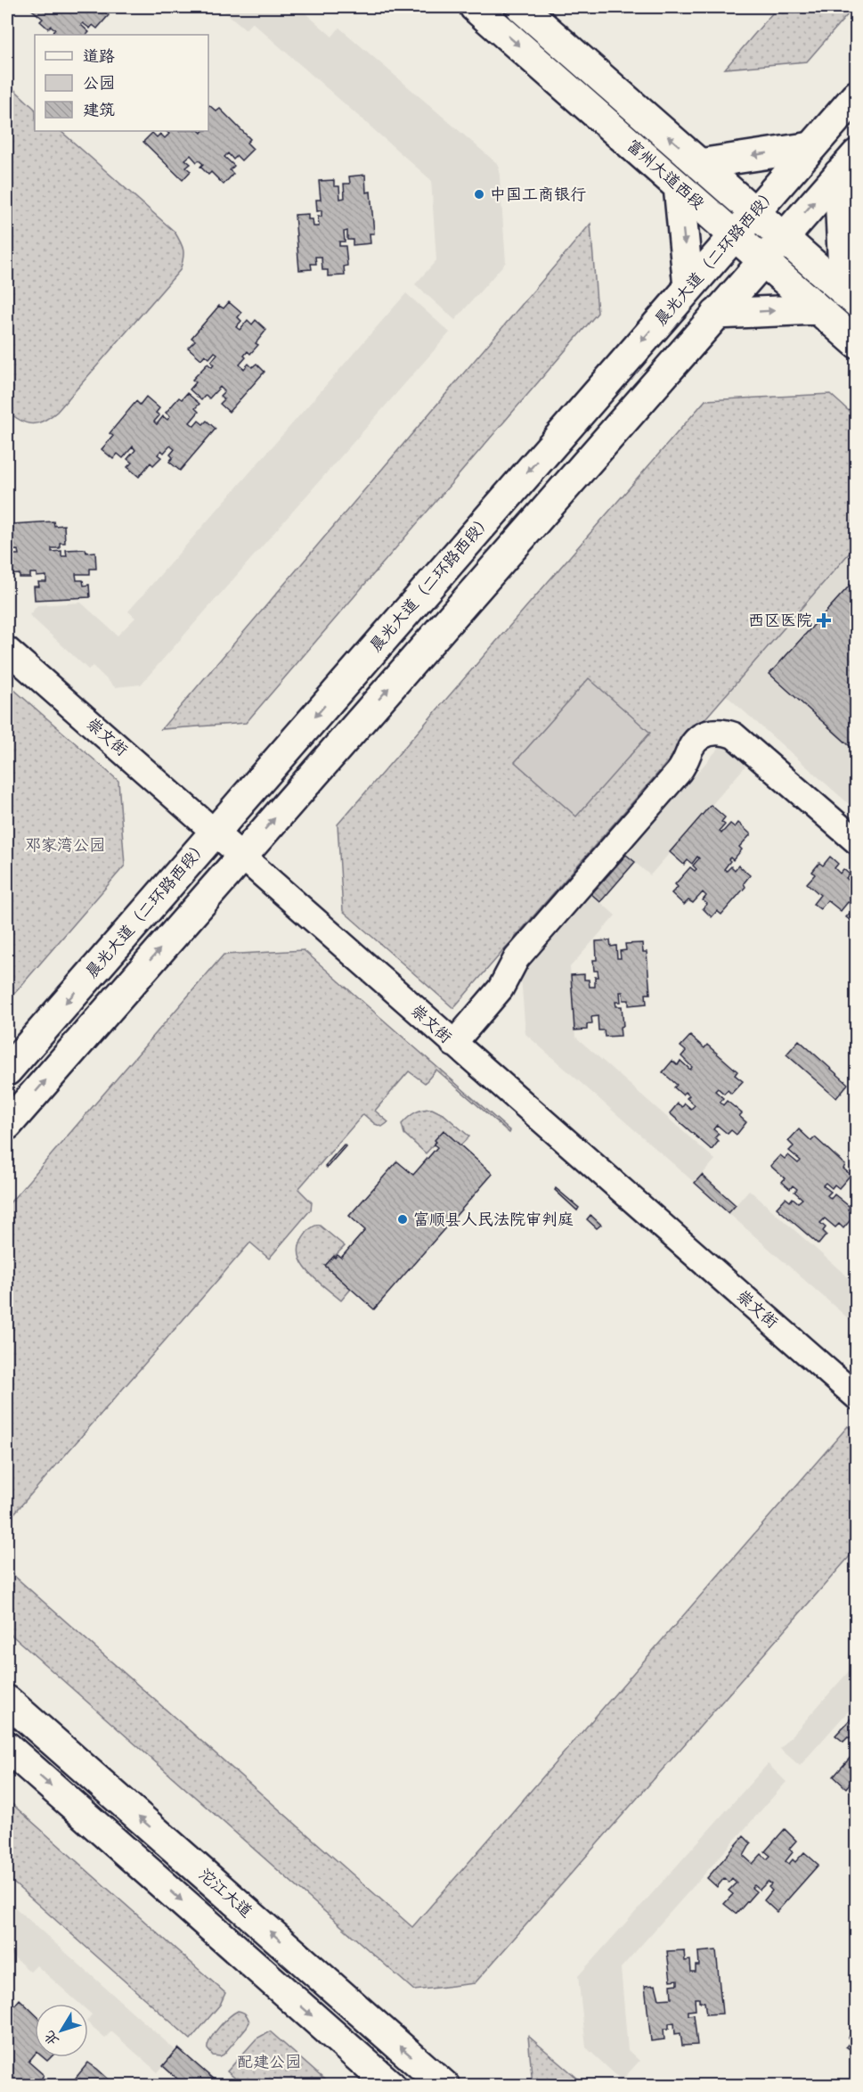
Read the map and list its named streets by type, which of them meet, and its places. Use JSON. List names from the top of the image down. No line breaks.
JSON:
{"streets":{"main road":["富州大道西段","晨光大道（二环路西段）","沱江大道"],"street":["崇文街"]},"crossings":[["富州大道西段","晨光大道（二环路西段）"],["晨光大道（二环路西段）","崇文街"]],"parks":["邓家湾公园","配建公园"],"places":{"other":["中国工商银行","富顺县人民法院审判庭"],"health":["西区医院"]},"legend":["道路","公园","建筑"],"north":"bottom left"}
